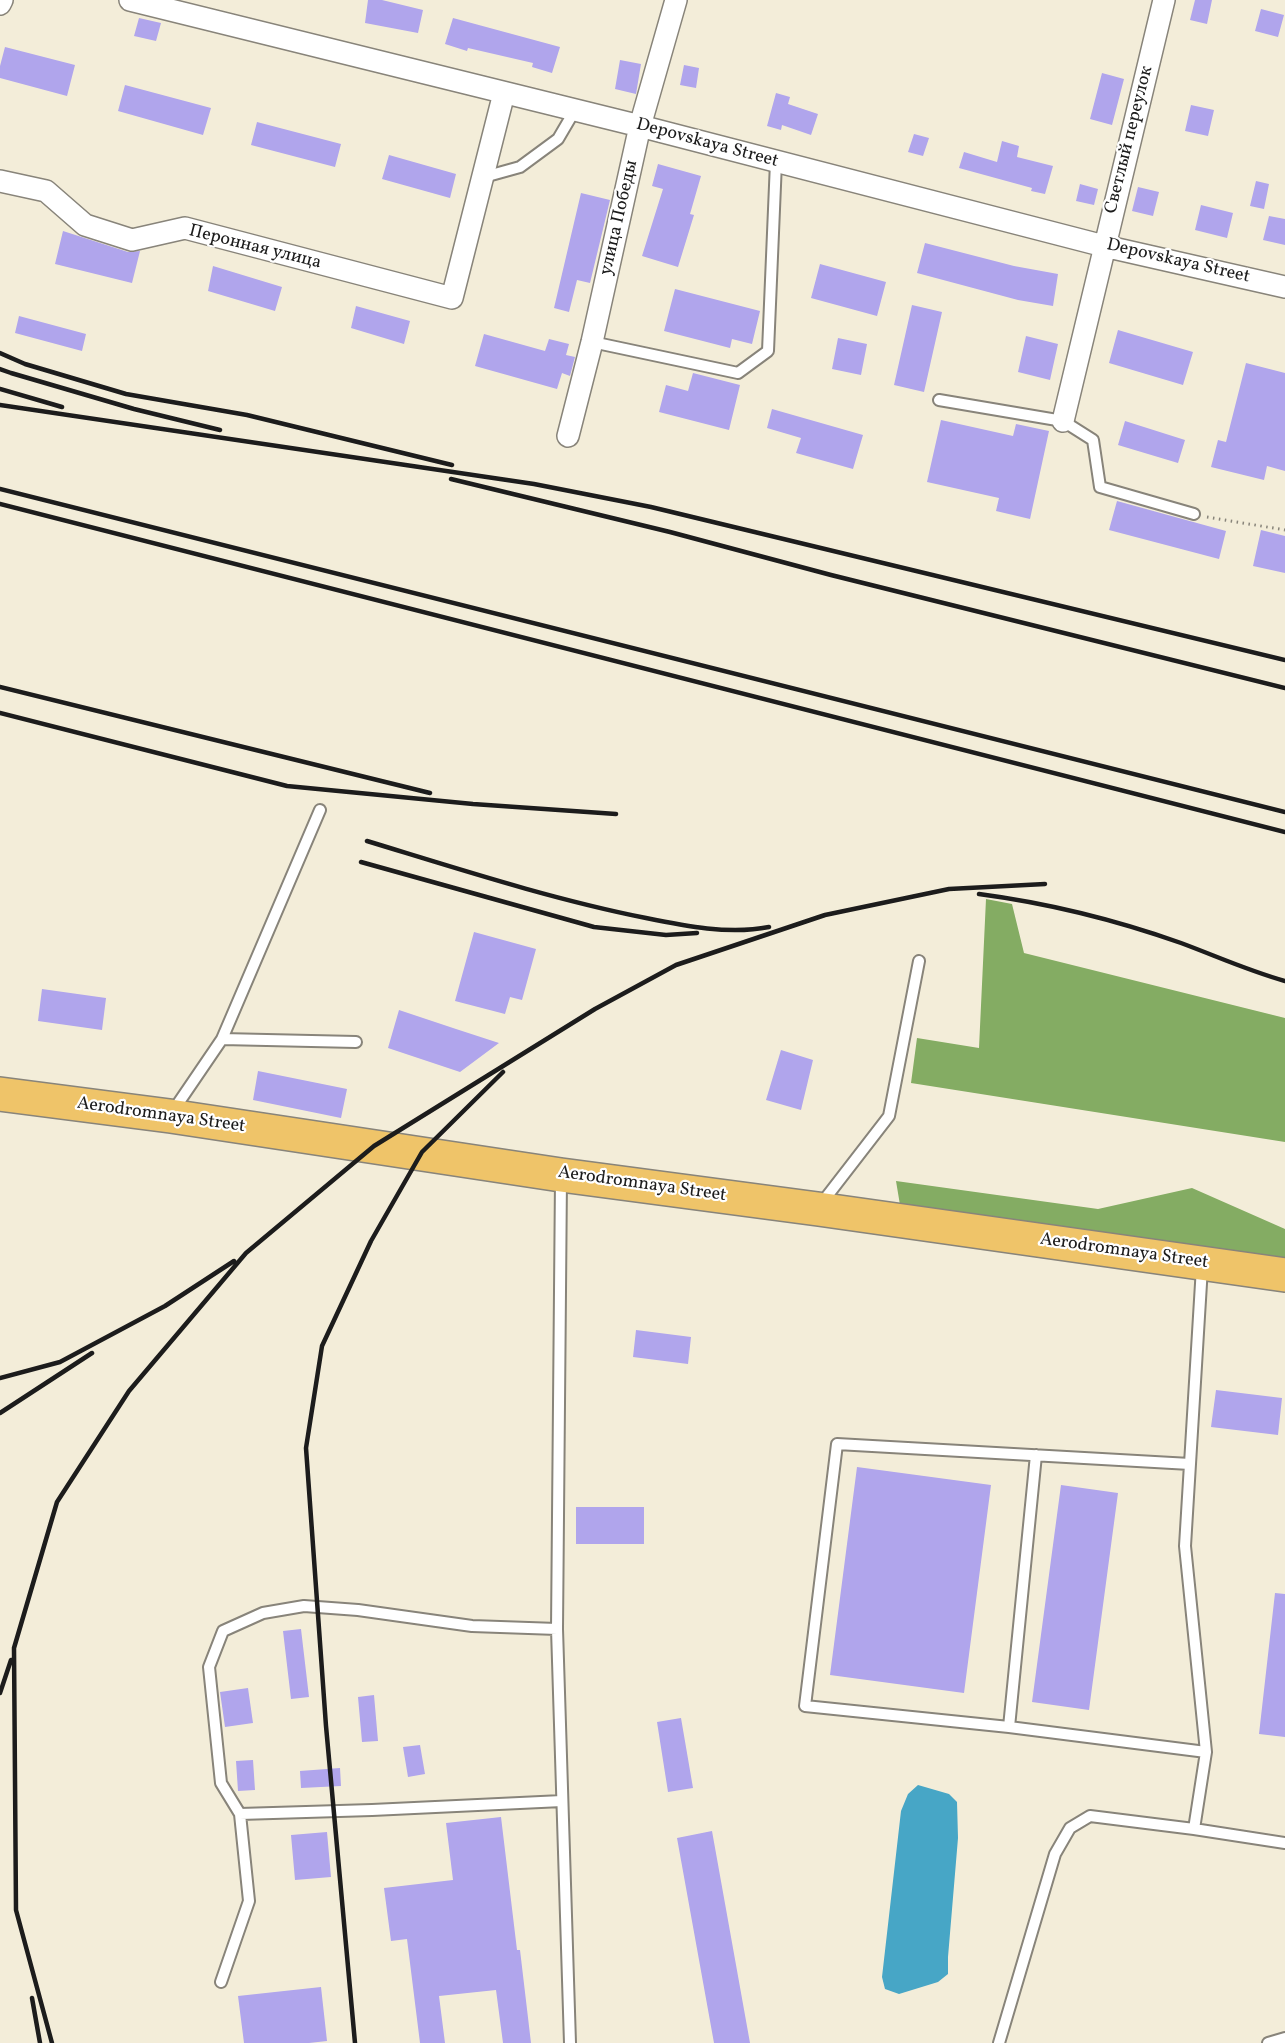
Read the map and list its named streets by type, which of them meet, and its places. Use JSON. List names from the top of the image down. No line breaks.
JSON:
{"streets":{"main road":["Aerodromnaya Street"],"street":["Светлый переулок","Depovskaya Street","улица Победы","Перонная улица"]},"crossings":[["Светлый переулок","Depovskaya Street"],["Depovskaya Street","улица Победы"]]}
